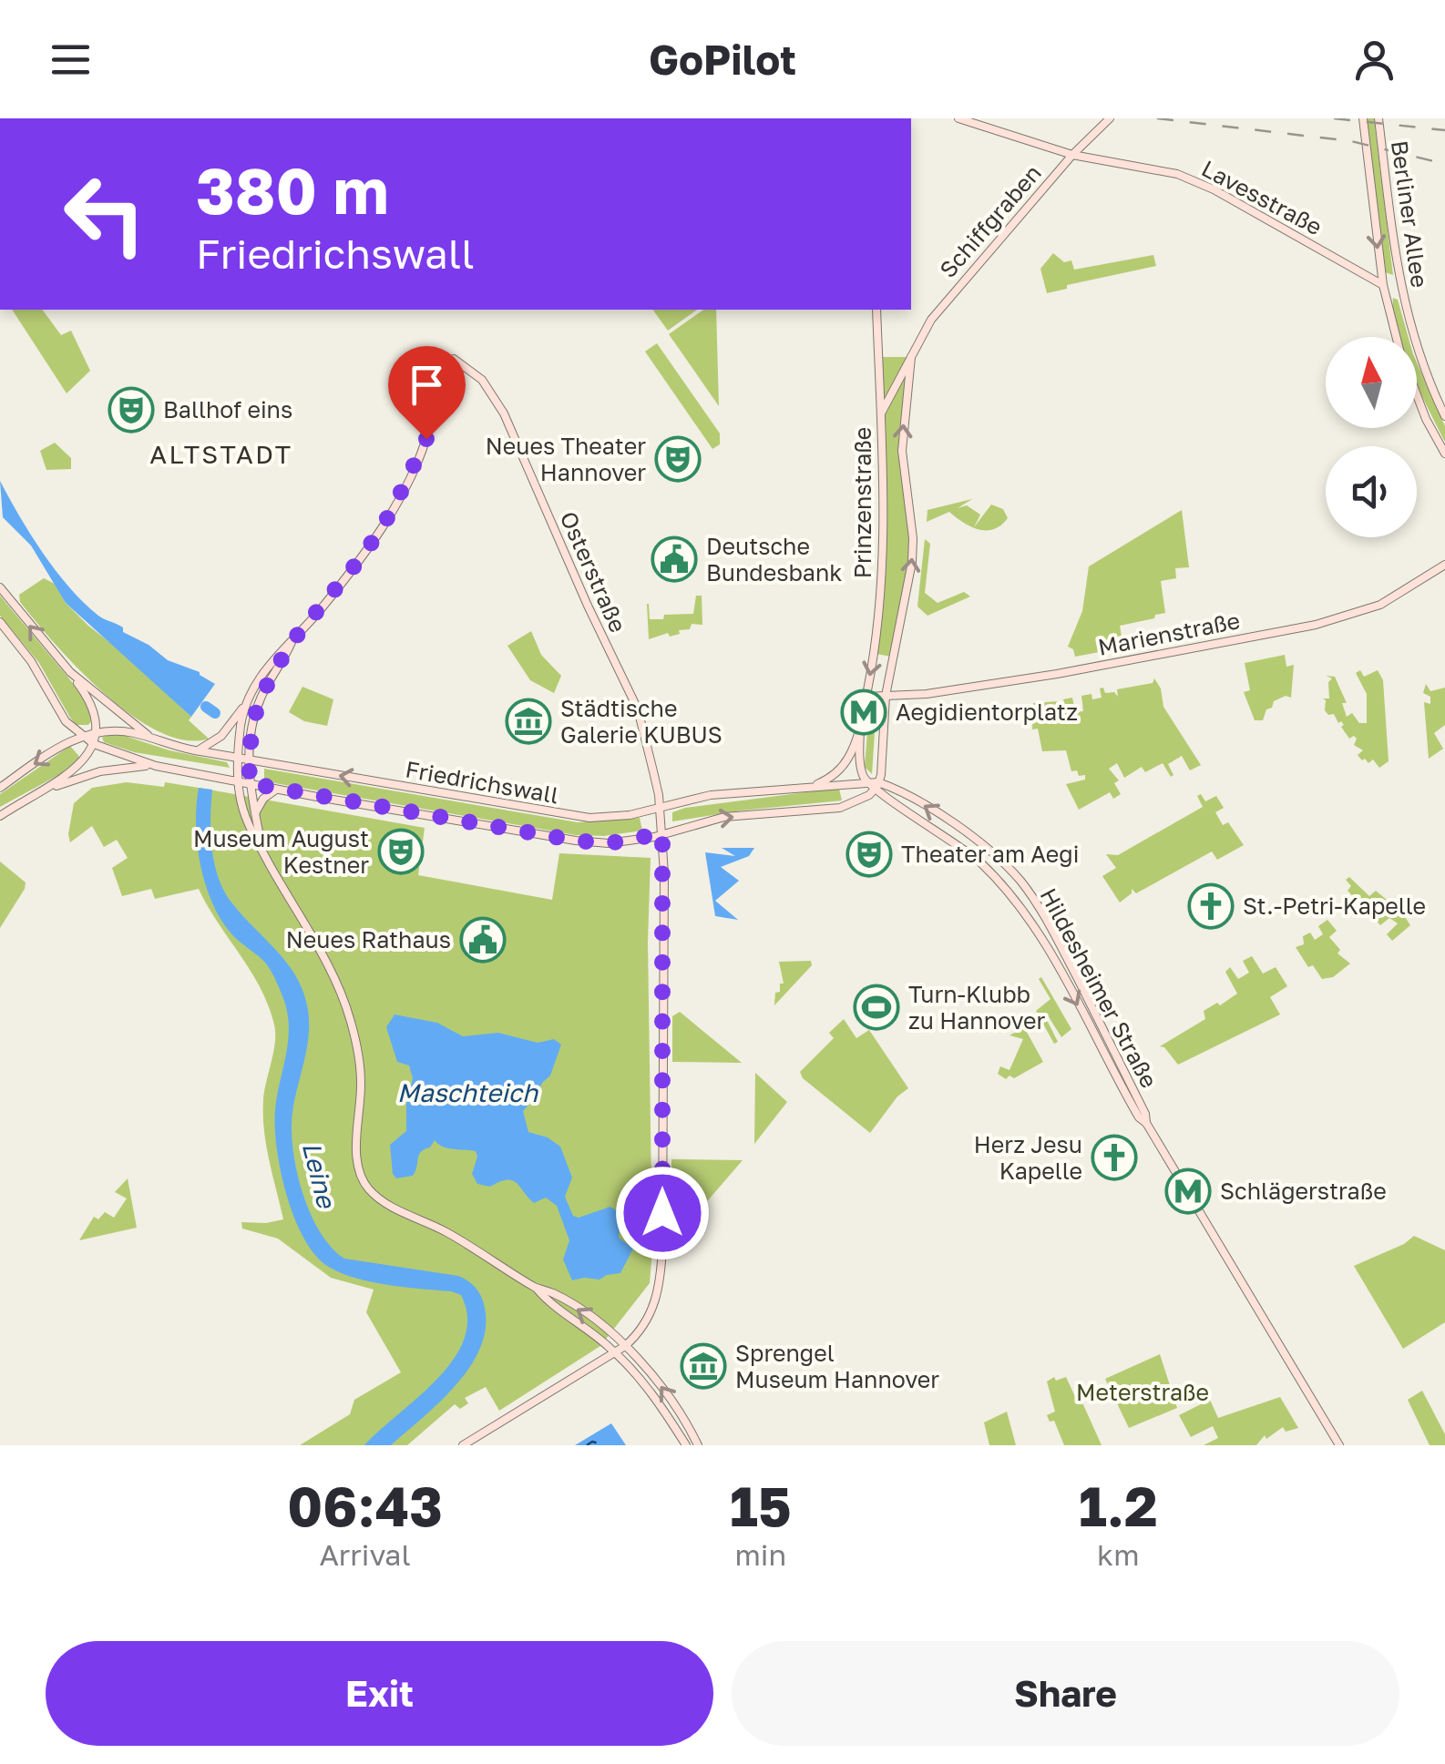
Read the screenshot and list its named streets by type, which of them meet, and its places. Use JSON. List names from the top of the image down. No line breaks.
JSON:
{"streets":{"main road":["Lavesstraße","Berliner Allee","Schiffgraben","Prinzenstraße","Osterstraße","Marienstraße","Friedrichswall","Hildesheimer Straße"]},"crossings":[["Lavesstraße","Berliner Allee"],["Lavesstraße","Schiffgraben"],["Schiffgraben","Prinzenstraße"],["Schiffgraben","Marienstraße"],["Osterstraße","Friedrichswall"],["Friedrichswall","Hildesheimer Straße"]],"one_way":["Schiffgraben","Prinzenstraße"],"districts":["ALTSTADT"],"water":["Maschteich","Leine"],"parks":["Meterstraße"],"places":{"theatre":["Ballhof eins","Neues Theater Hannover","Museum August Kestner","Theater am Aegi"],"public building":["Deutsche Bundesbank","Neues Rathaus"],"metro station":["Aegidientorplatz","Schlägerstraße"],"museum":["Städtische Galerie KUBUS","Sprengel Museum Hannover"],"church":["St.-Petri-Kapelle","Herz Jesu Kapelle"],"sports":["Turn-Klubb zu Hannover"]},"north":"top","page":{"header":"GoPilot","turn":["380 m","Friedrichswall"],"eta":["06:43","Arrival","15","min","1.2","km"],"buttons":["Exit","Share"]}}
